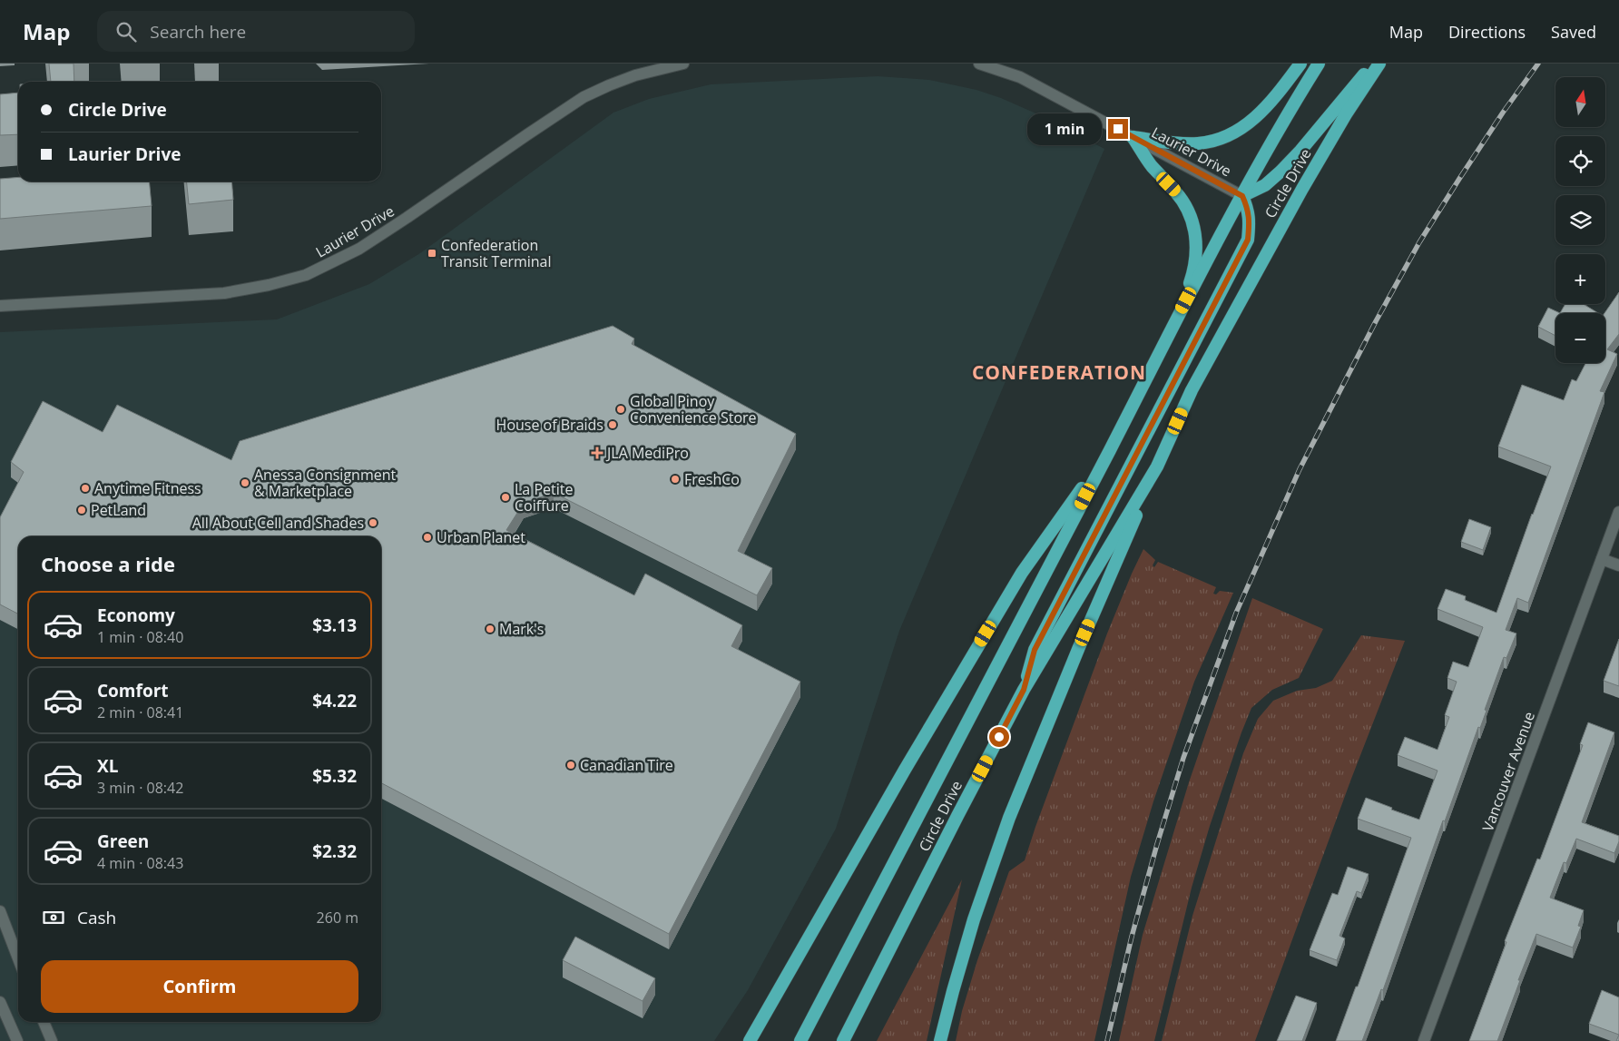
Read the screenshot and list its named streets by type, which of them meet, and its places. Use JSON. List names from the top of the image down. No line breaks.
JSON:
{"streets":{"highway":["Circle Drive"],"main road":["Laurier Drive","Vancouver Avenue"]},"crossings":[["Laurier Drive","Circle Drive"]],"districts":["CONFEDERATION"],"places":{"transit":["Confederation Transit Terminal"],"other":["Global Pinoy Convenience Store","House of Braids","FreshCo","Anessa Consignment & Marketplace","Anytime Fitness","La Petite Coiffure","PetLand","All About Cell and Shades","Urban Planet","Mark's","Canadian Tire"],"health":["JLA MediPro"]},"north":"top","page":{"header":"Map","search":"Search here","nav":["Map","Directions","Saved"],"map_buttons":["+","−"],"banner":["Circle Drive","Laurier Drive"],"bubble":"1 min","heading":"Choose a ride","list":[{"name":"Economy","note":"1 min · 08:40","value":"$3.13"},{"name":"Comfort","note":"2 min · 08:41","value":"$4.22"},{"name":"XL","note":"3 min · 08:42","value":"$5.32"},{"name":"Green","note":"4 min · 08:43","value":"$2.32"}],"pay":["Cash","260 m"],"buttons":"Confirm"}}
